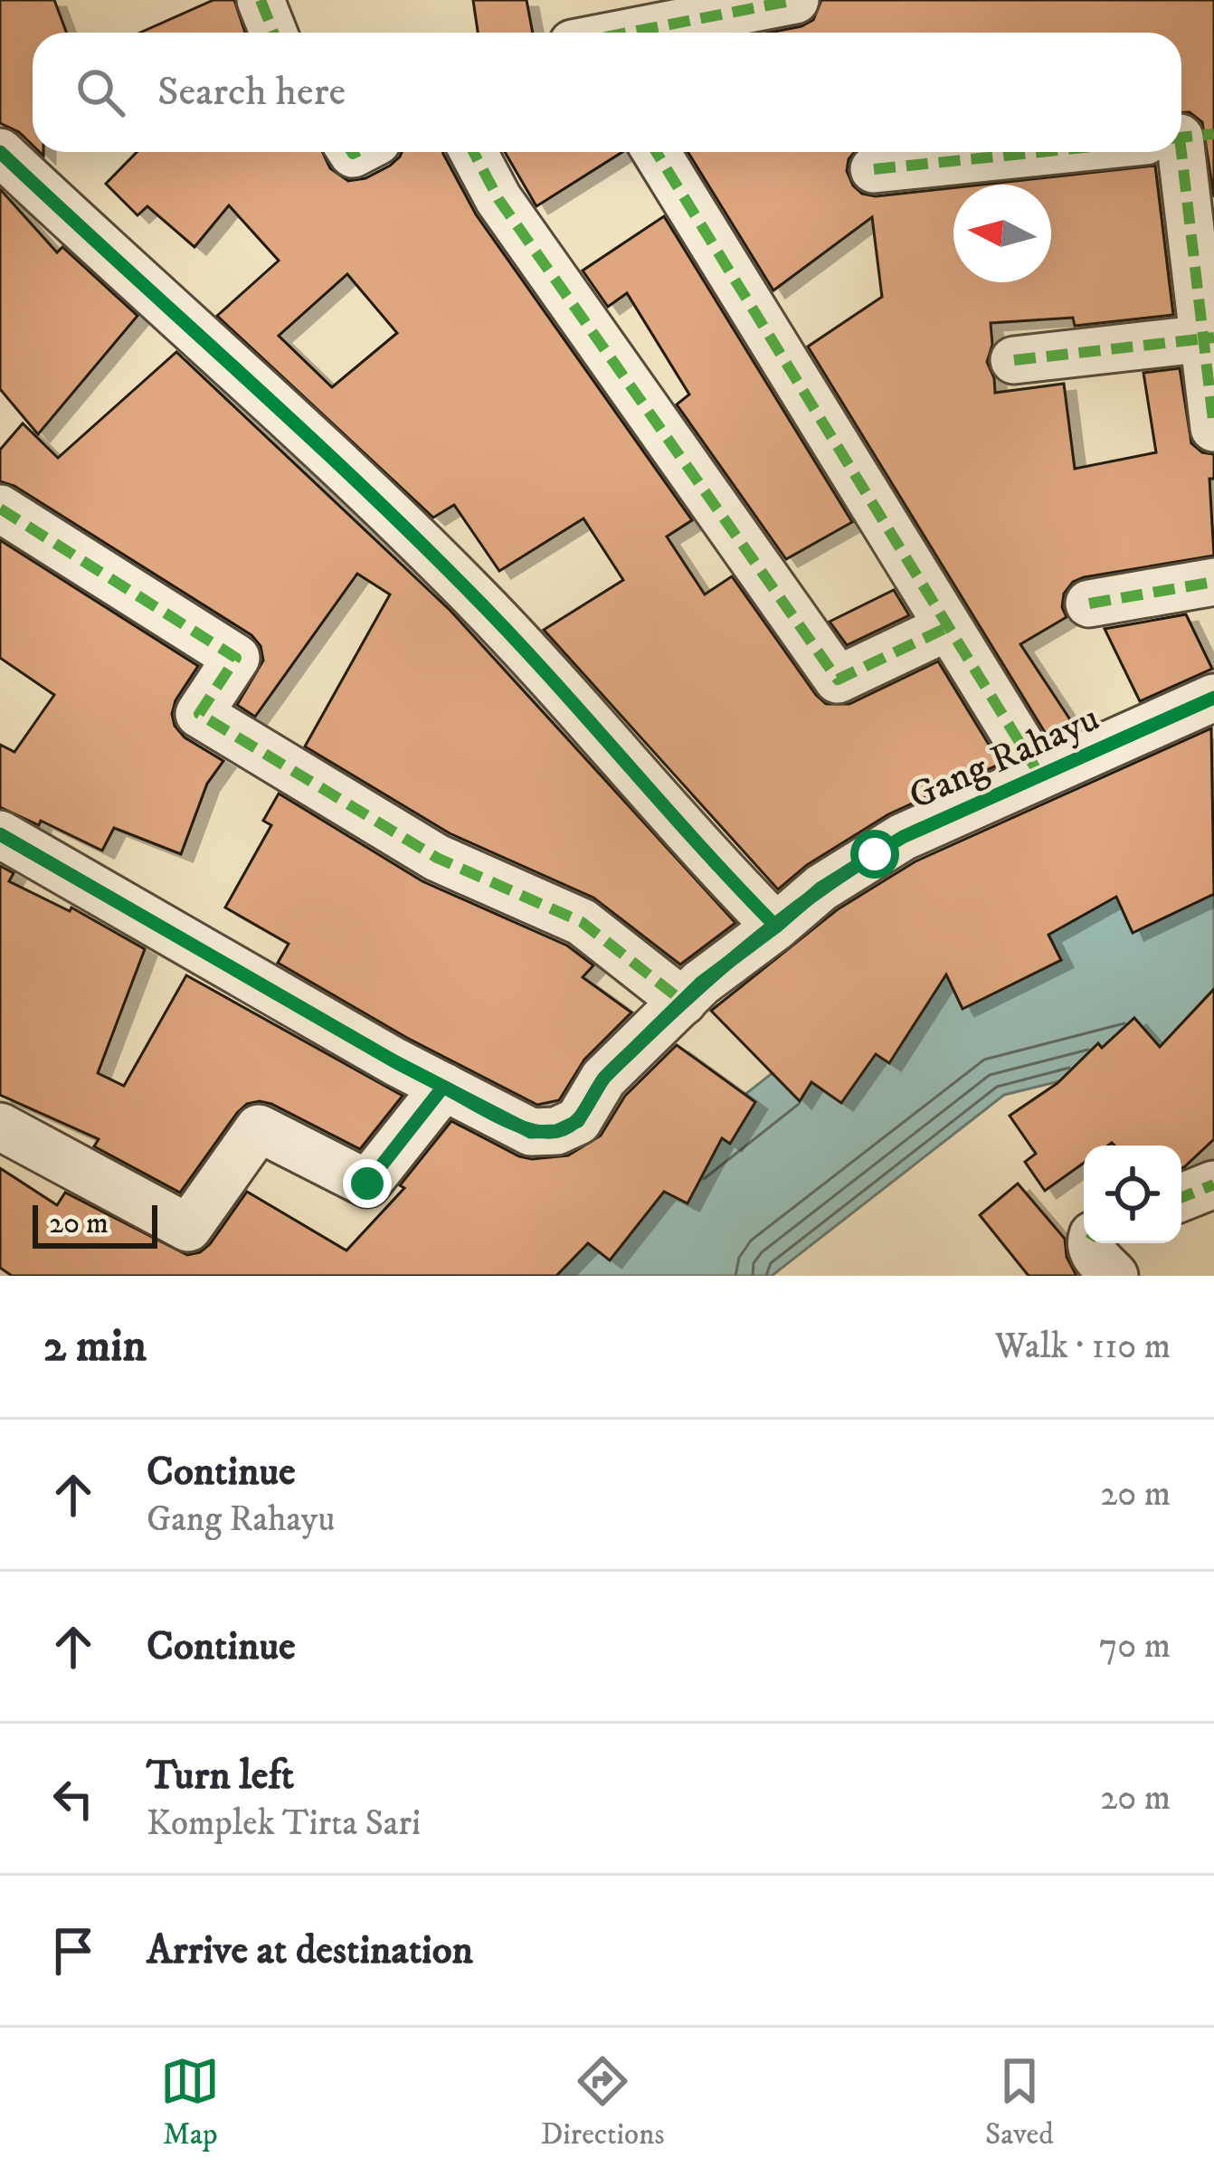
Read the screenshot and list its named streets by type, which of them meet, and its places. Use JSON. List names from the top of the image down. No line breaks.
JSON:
{"streets":{"street":["Gang Rahayu"]},"scale_bar":"20 m","north":"left","page":{"search":"Search here","scale":"20 m","heading":["2 min","Walk · 110 m"],"list":[["Continue","Gang Rahayu","20 m"],["Continue","70 m"],["Turn left","Komplek Tirta Sari","20 m"],"Arrive at destination"],"nav":["Map","Directions","Saved"]}}
